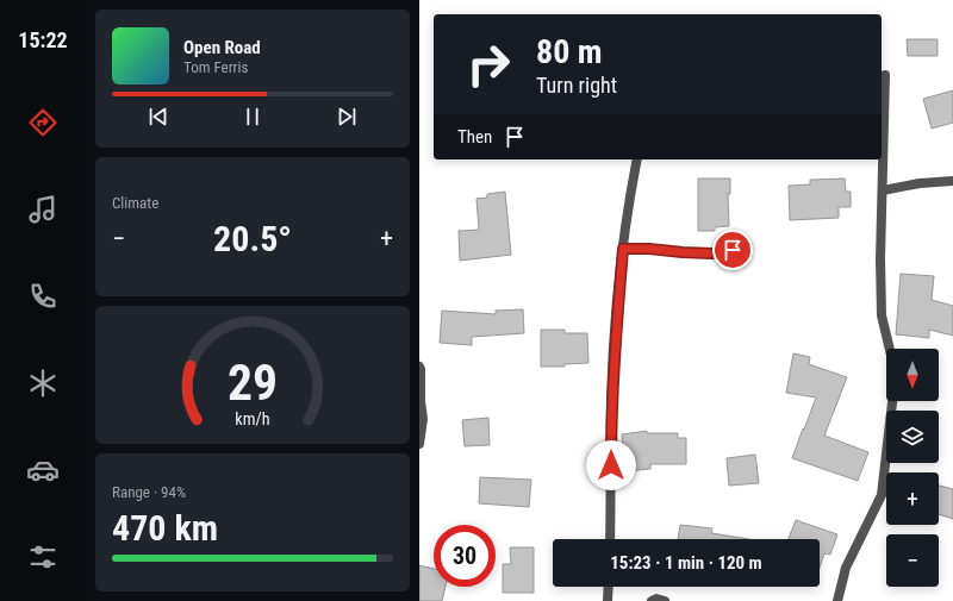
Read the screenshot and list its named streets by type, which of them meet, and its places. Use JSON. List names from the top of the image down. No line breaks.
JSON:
{"north":"bottom","page":{"tabs":"15:22","turn":["80 m","Turn right"],"song":["Open Road","Tom Ferris"],"then":"Then","tile":["Climate",["Range · 94%","470 km"]],"heat":["−","20.5°","+"],"map_buttons":["+","−"],"limit":"30","trip":"15:23 · 1 min · 120 m","gauge":["29","km/h"]}}
